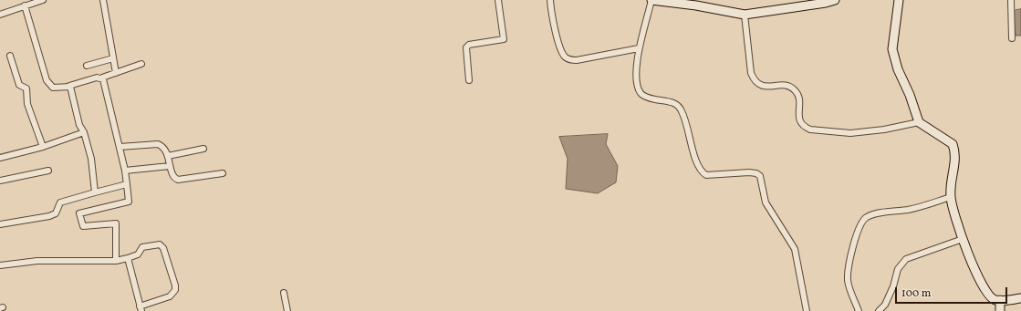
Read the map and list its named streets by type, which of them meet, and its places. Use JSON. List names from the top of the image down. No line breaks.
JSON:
{"scale_bar":"100 m"}
